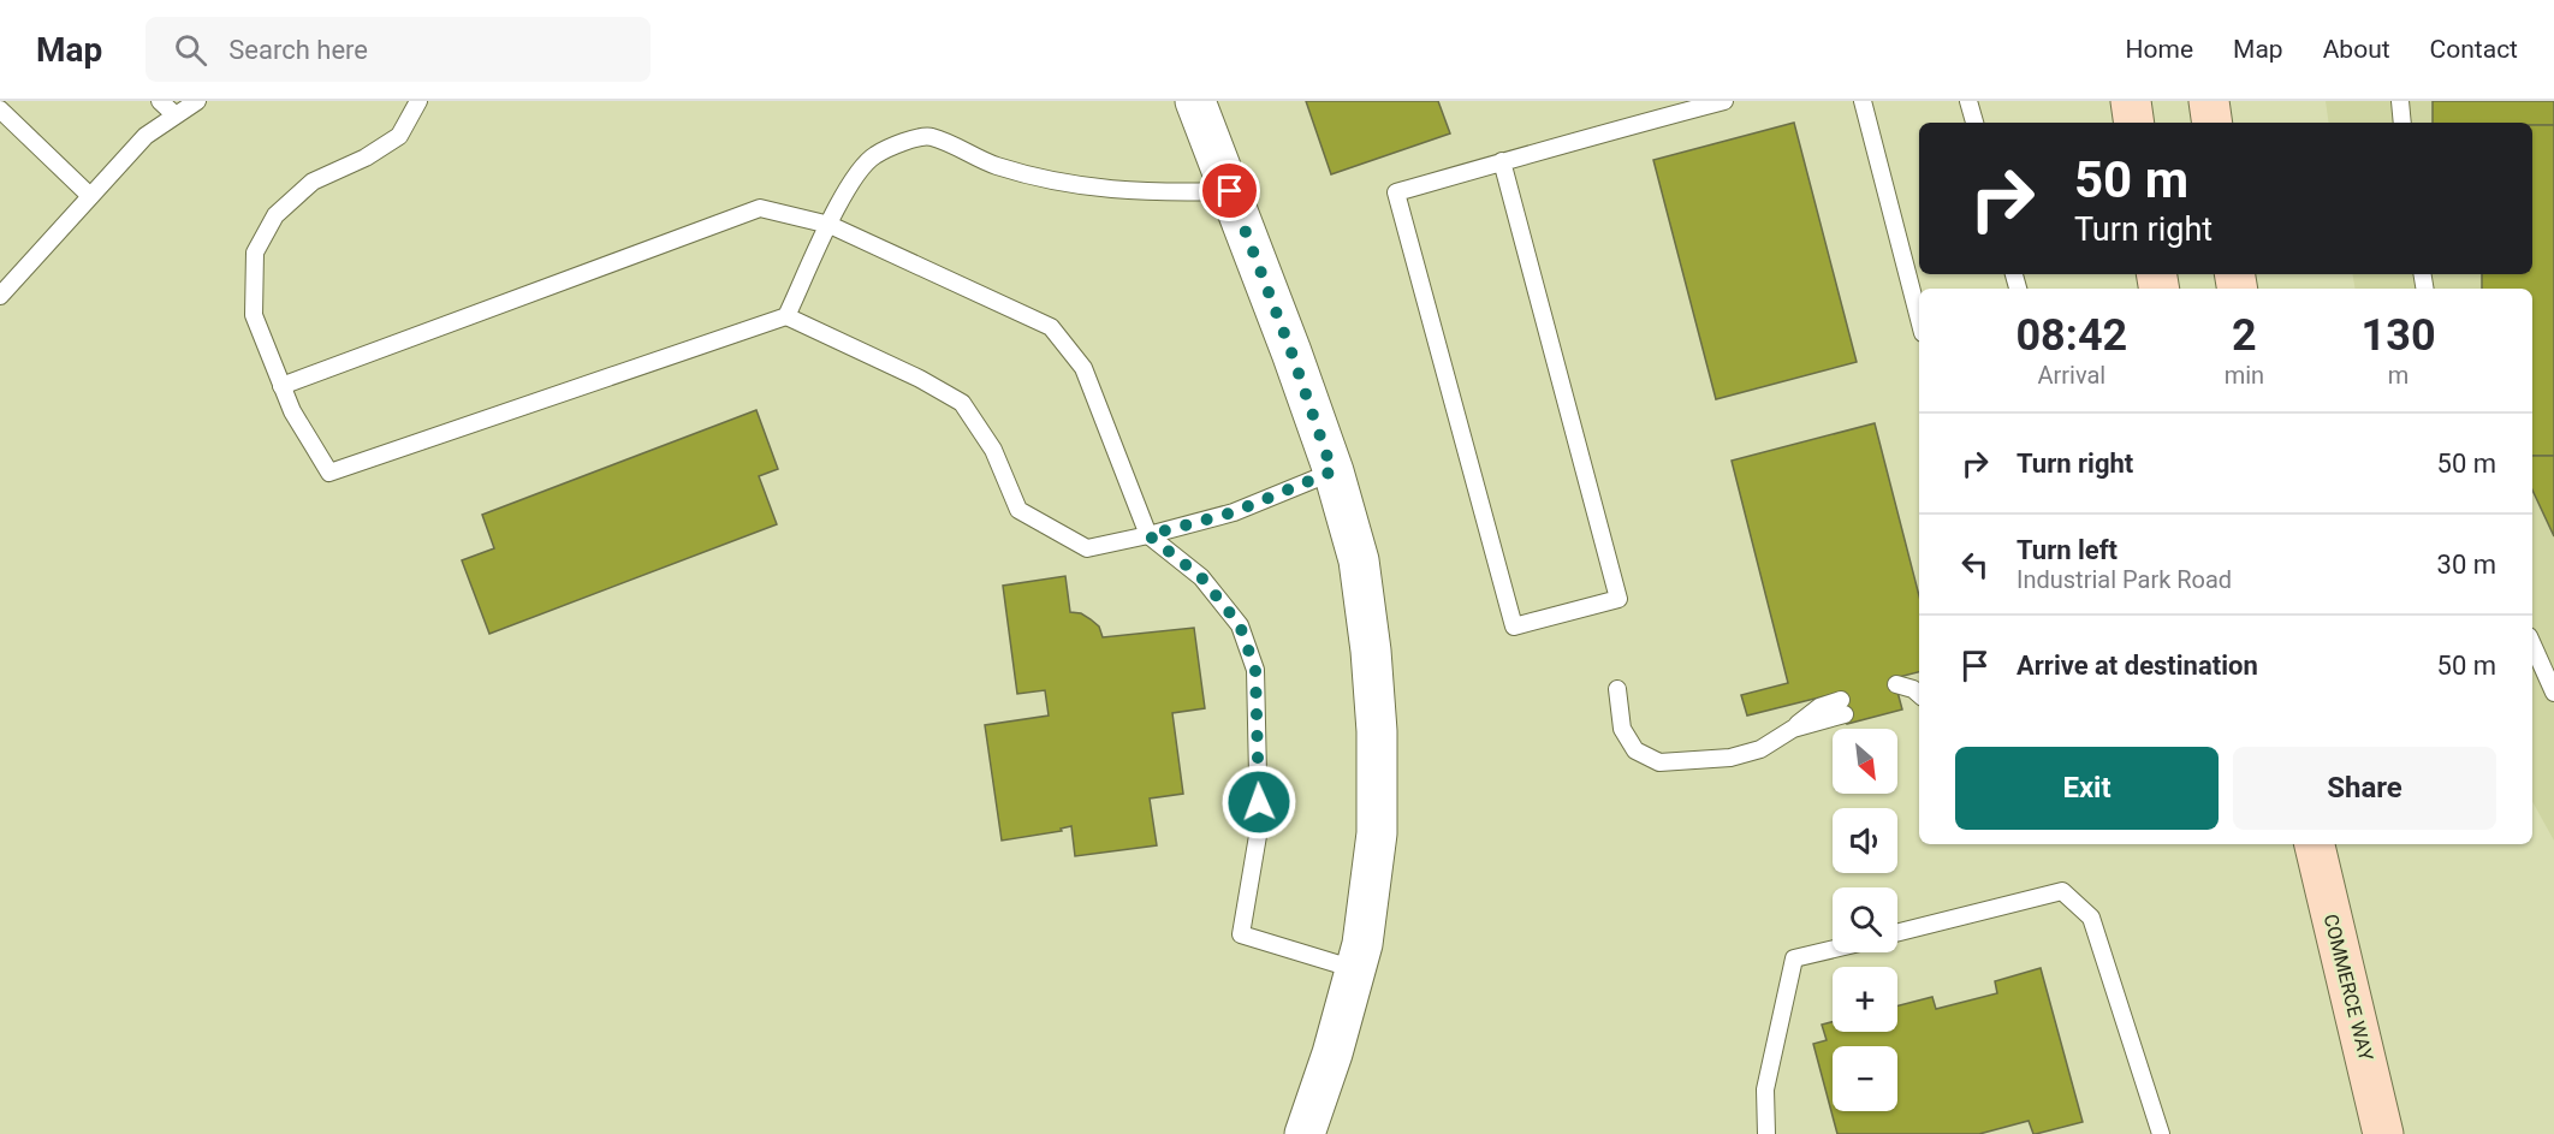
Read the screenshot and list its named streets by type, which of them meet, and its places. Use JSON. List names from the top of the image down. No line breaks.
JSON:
{"streets":{"main road":["COMMERCE WAY"]},"north":"bottom right","page":{"header":"Map","search":"Search here","nav":["Home","Map","About","Contact"],"turn":["50 m","Turn right"],"eta":["08:42","Arrival","2","min","130","m"],"list":[{"name":"Turn right","value":"50 m"},{"name":"Turn left","note":"Industrial Park Road","value":"30 m"},{"name":"Arrive at destination","value":"50 m"}],"map_buttons":["+","−"],"buttons":["Exit","Share"]}}
